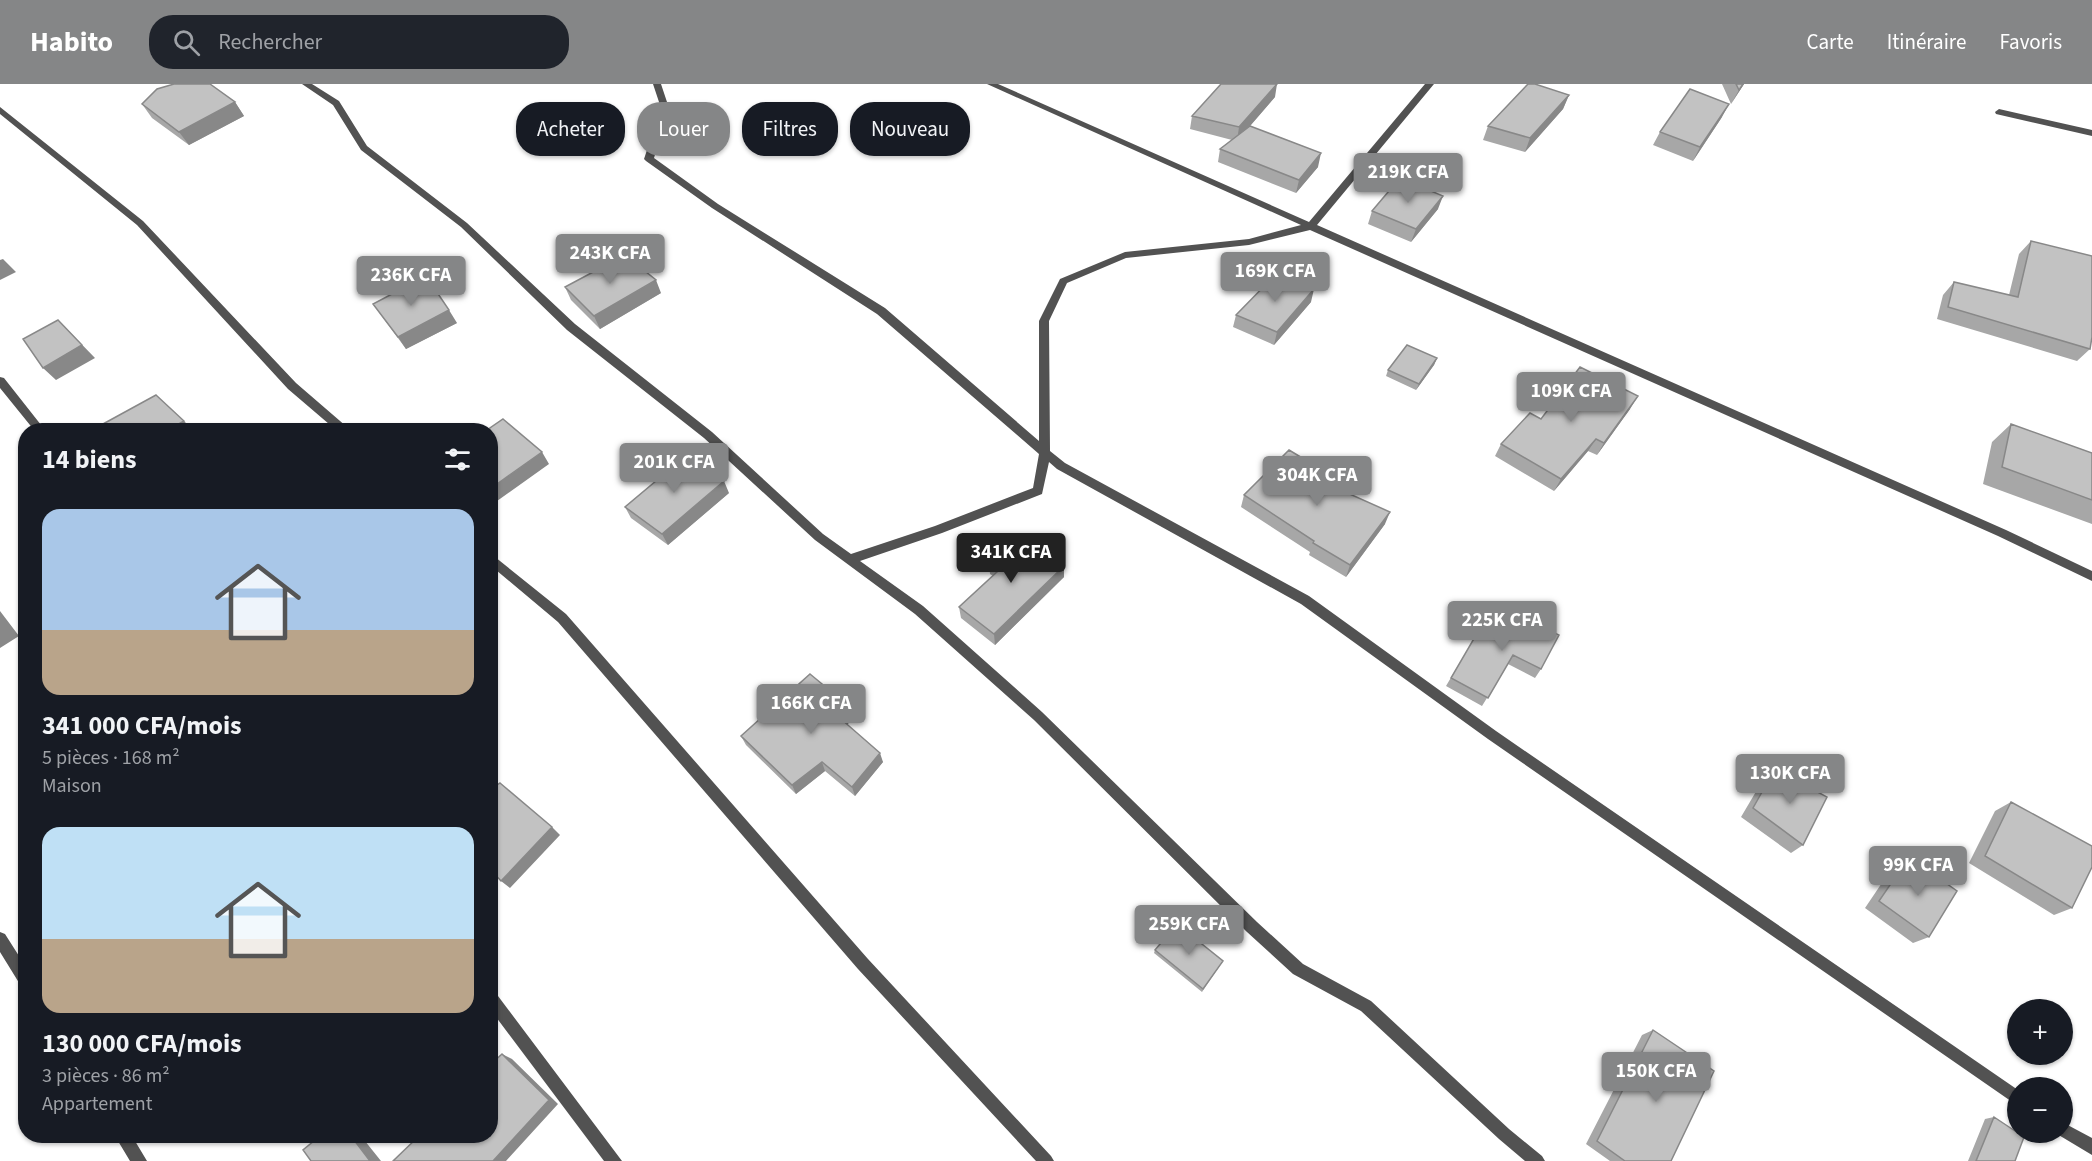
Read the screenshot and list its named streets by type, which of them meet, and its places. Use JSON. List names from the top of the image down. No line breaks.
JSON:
{"page":{"header":"Habito","search":"Rechercher","nav":["Carte","Itinéraire","Favoris"],"chip":["Acheter","Louer","Filtres","Nouveau"],"price":["219K CFA","243K CFA","169K CFA","236K CFA","109K CFA","201K CFA","304K CFA","341K CFA","225K CFA","166K CFA","130K CFA","99K CFA","259K CFA","150K CFA"],"heading":"14 biens","list":[{"name":"341 000 CFA/mois","note":"5 pièces · 168 m² · Maison"},{"name":"130 000 CFA/mois","note":"3 pièces · 86 m² · Appartement"}],"map_buttons":["+","−"]}}
